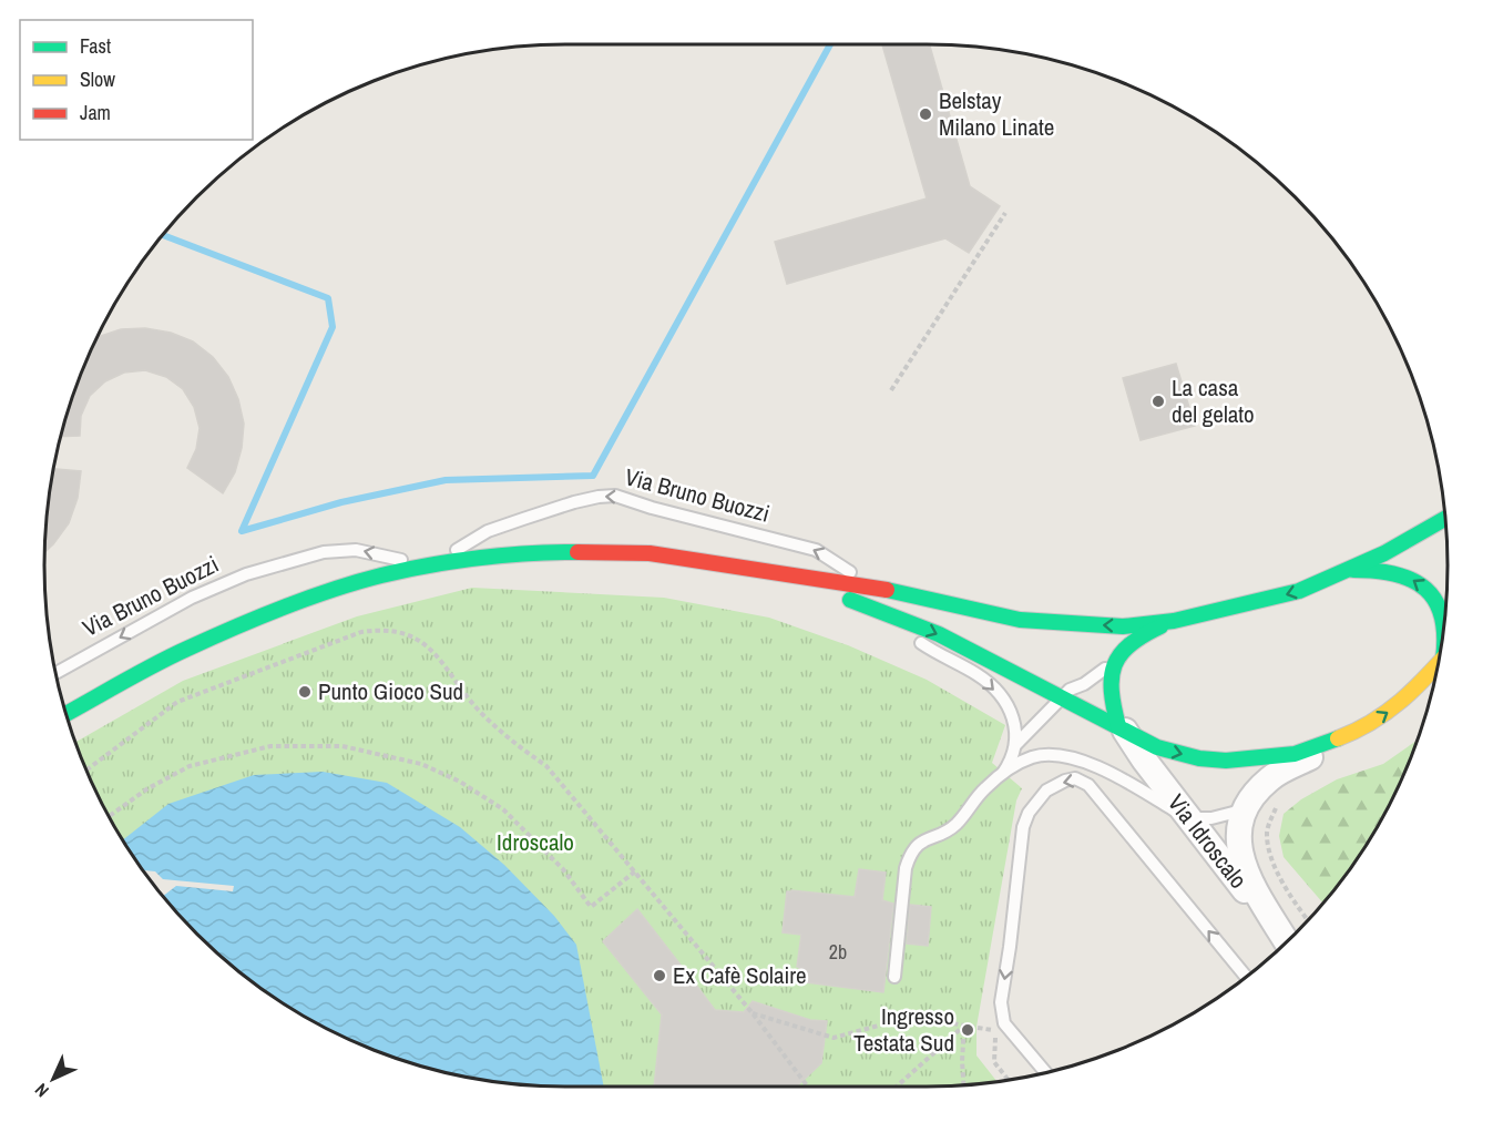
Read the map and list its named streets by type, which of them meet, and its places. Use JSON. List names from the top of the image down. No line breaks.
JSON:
{"streets":{"main road":["Via Bruno Buozzi"],"street":["Via Idroscalo"]},"crossings":[["Via Bruno Buozzi","Via Idroscalo"]],"parks":["Idroscalo"],"places":["Belstay Milano Linate","La casa del gelato","Punto Gioco Sud","Ex Cafè Solaire","Ingresso Testata Sud"],"house_numbers":["2b"],"legend":["Fast","Slow","Jam"],"north":"bottom left"}
